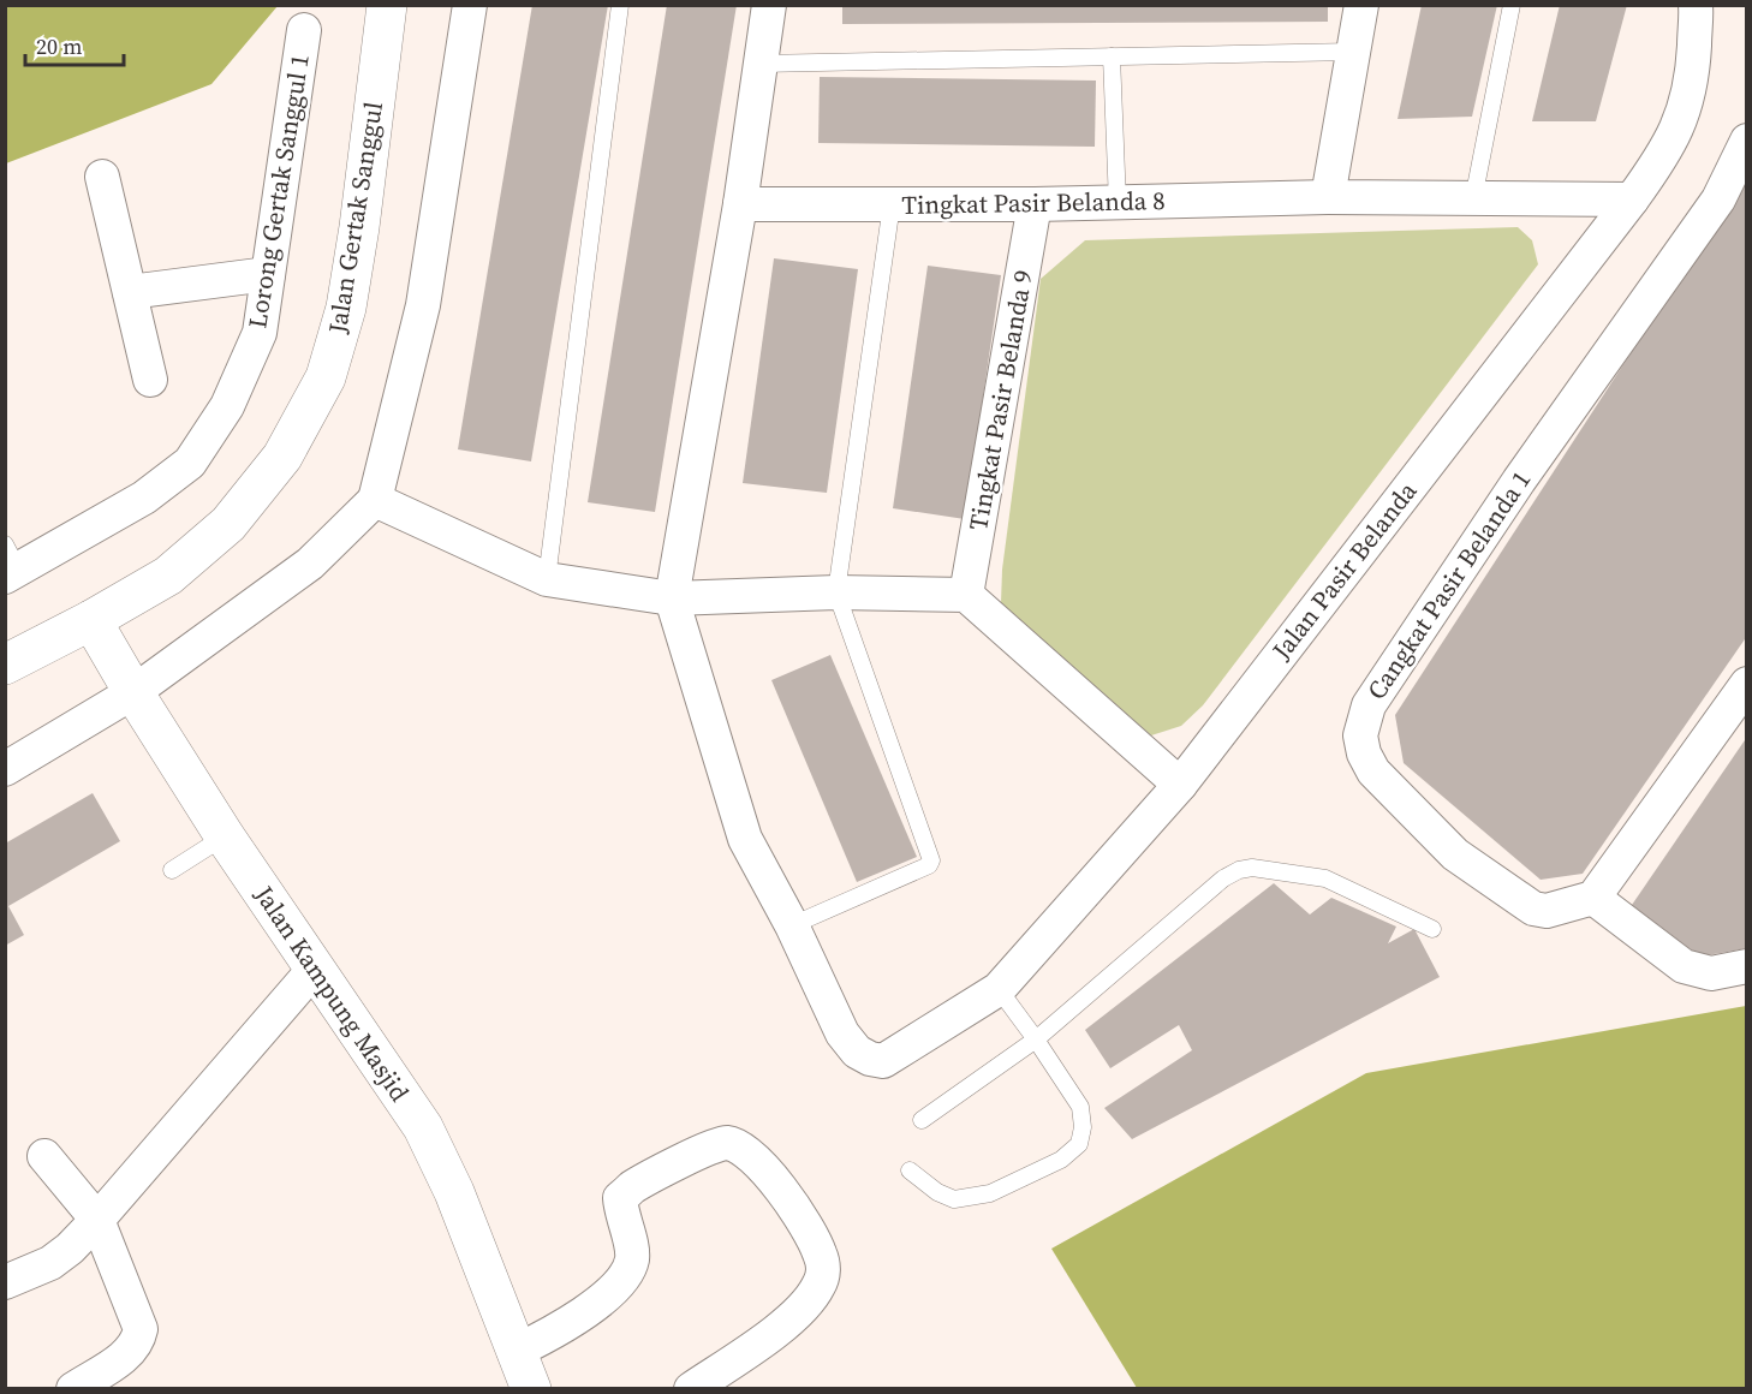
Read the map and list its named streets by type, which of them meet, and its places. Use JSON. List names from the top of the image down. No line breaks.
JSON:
{"streets":{"street":["Lorong Gertak Sanggul 1","Tingkat Pasir Belanda 8","Jalan Gertak Sanggul","Tingkat Pasir Belanda 9","Jalan Pasir Belanda","Cangkat Pasir Belanda 1","Jalan Kampung Masjid"]},"crossings":[["Tingkat Pasir Belanda 8","Tingkat Pasir Belanda 9"],["Tingkat Pasir Belanda 8","Jalan Pasir Belanda"],["Jalan Gertak Sanggul","Jalan Kampung Masjid"]],"scale_bar":"20 m"}
